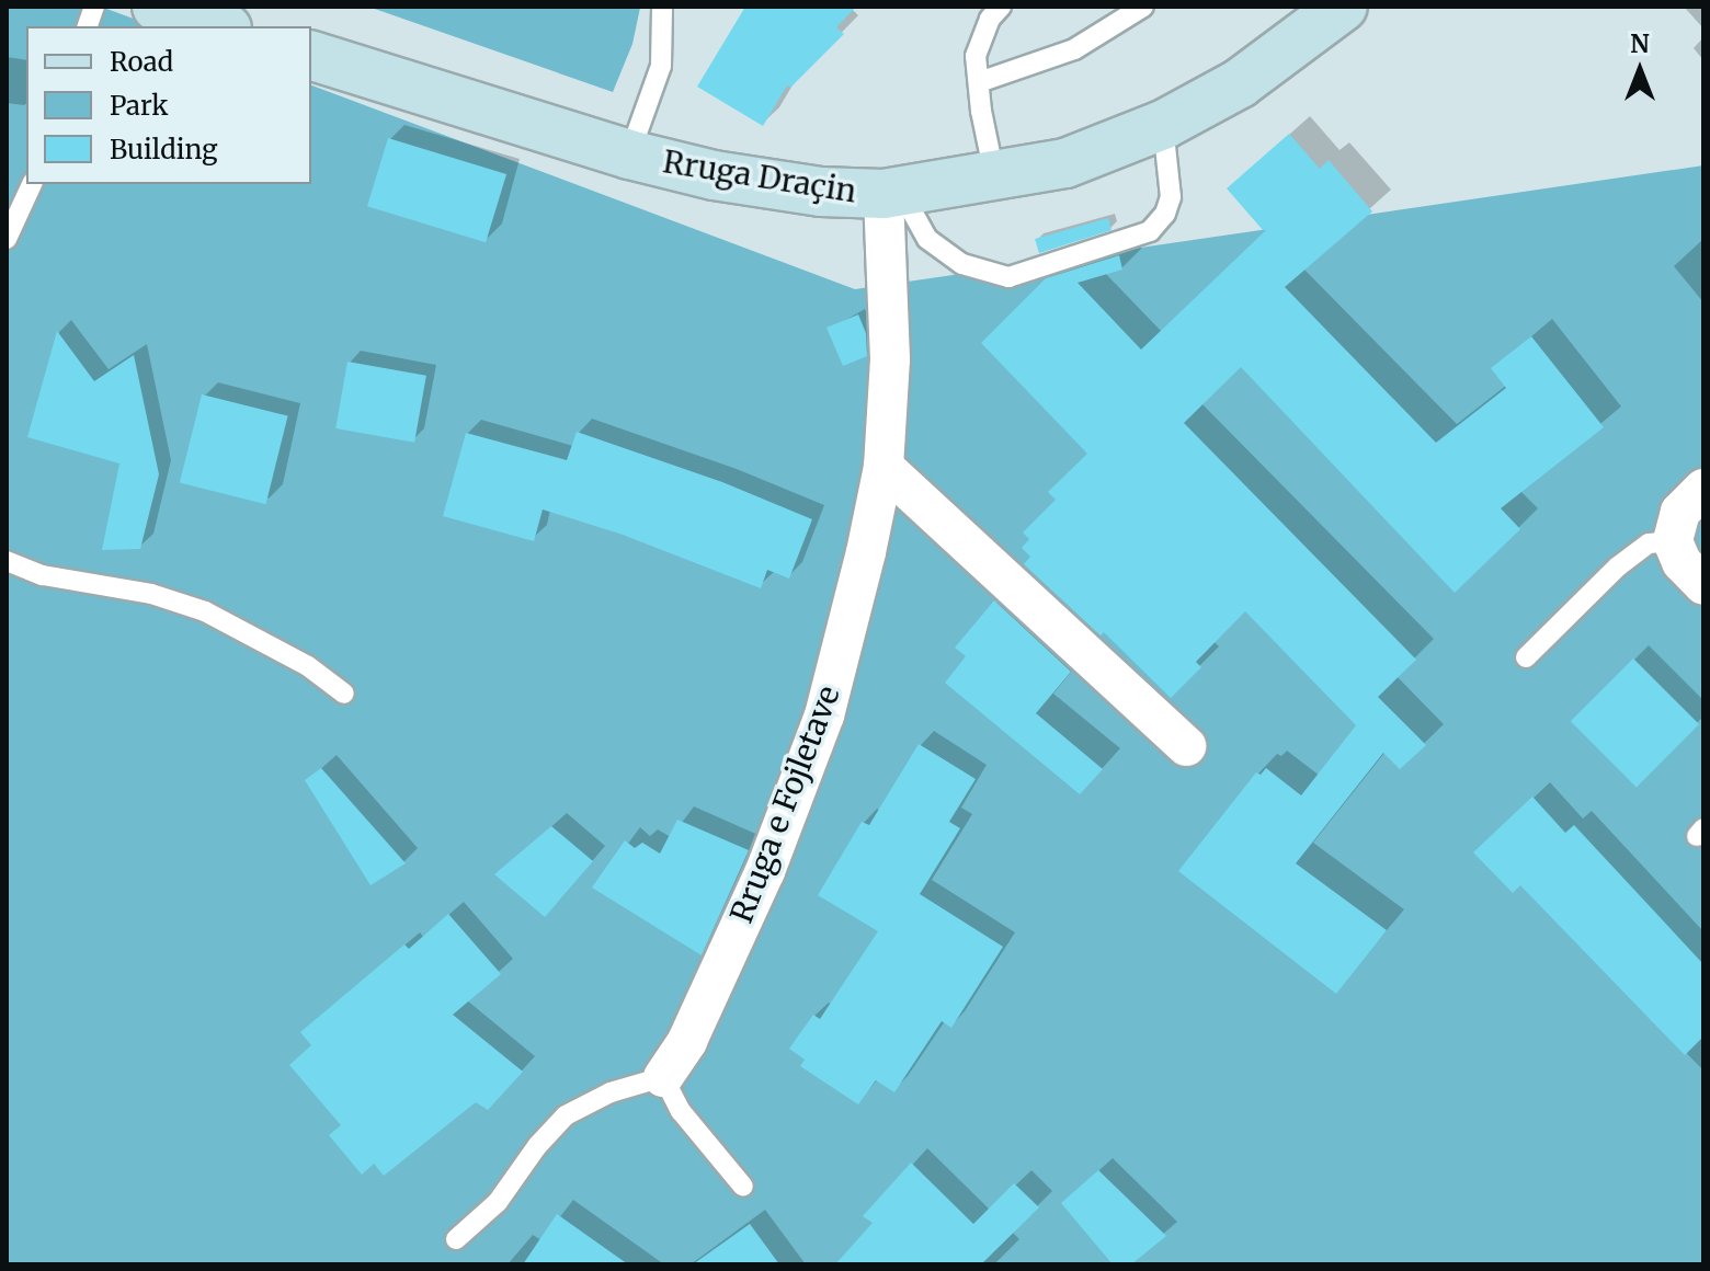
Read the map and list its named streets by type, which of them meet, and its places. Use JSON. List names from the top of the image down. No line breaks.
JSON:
{"streets":{"main road":["Rruga Draçin"],"street":["Rruga e Fojletave"]},"crossings":[["Rruga Draçin","Rruga e Fojletave"]],"legend":["Road","Park","Building"],"north":"top"}
